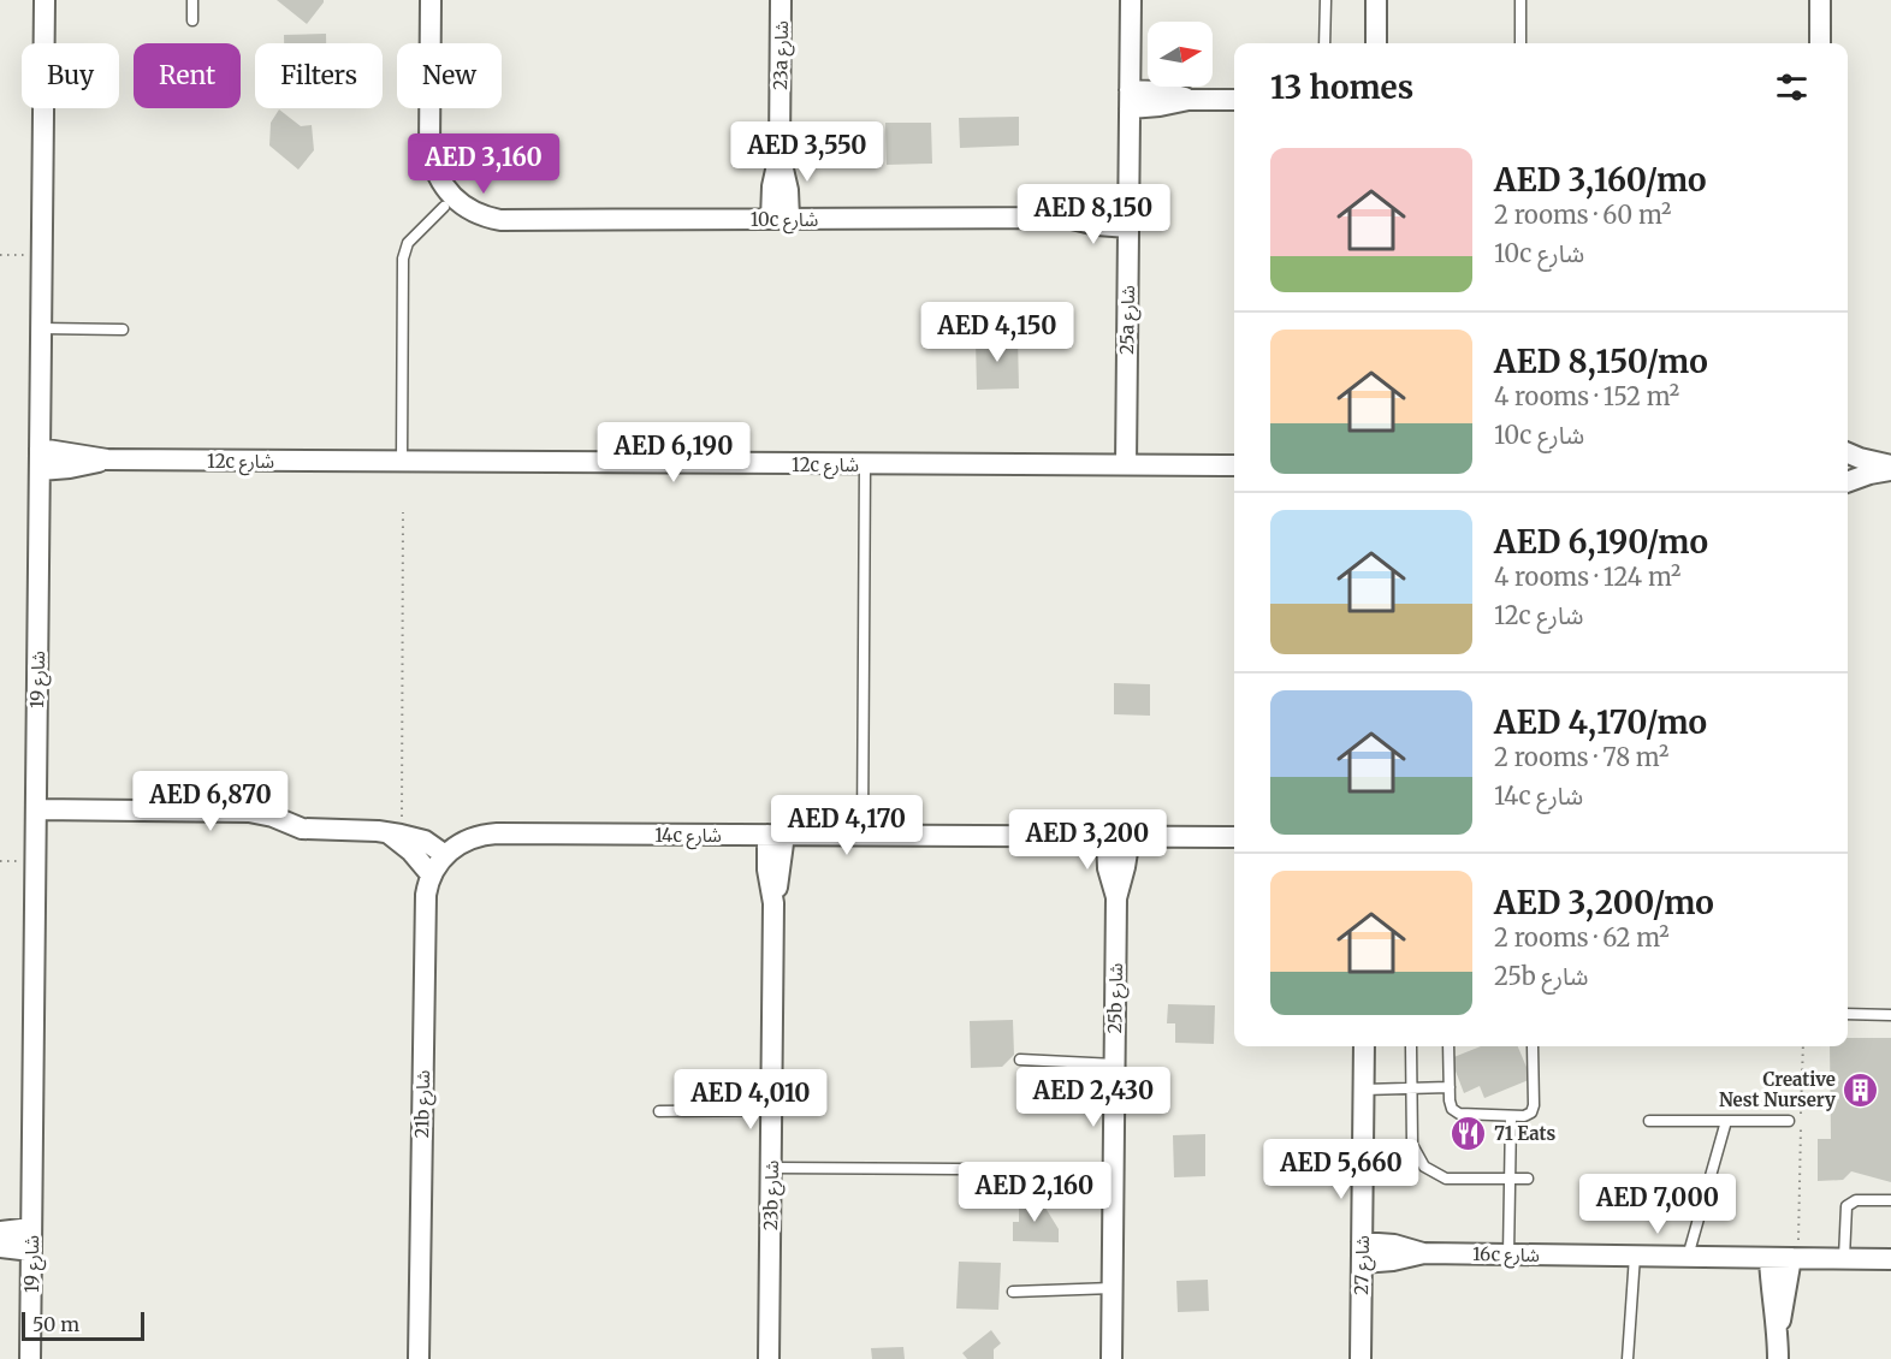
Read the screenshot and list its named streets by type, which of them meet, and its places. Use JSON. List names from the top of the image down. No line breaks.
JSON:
{"streets":{"street":["23a شارع","10c شارع","25a شارع","12c شارع","شارع 19","14c شارع","25b شارع","21b شارع","23b شارع","16c شارع","شارع 27"]},"crossings":[["23a شارع","10c شارع"],["10c شارع","25a شارع"],["25a شارع","12c شارع"],["12c شارع","شارع 19"],["14c شارع","25b شارع"],["14c شارع","21b شارع"],["14c شارع","23b شارع"],["16c شارع","شارع 27"]],"places":{"building":["Creative Nest Nursery"],"restaurant":["71 Eats"]},"scale_bar":"50 m","north":"right","page":{"chip":["Buy","Rent","Filters","New"],"heading":"13 homes","price":["AED 3,550","AED 3,160","AED 8,150","AED 4,150","AED 6,190","AED 6,870","AED 4,170","AED 3,200","AED 2,430","AED 4,010","AED 5,660","AED 2,160","AED 7,000"],"list":[{"name":"AED 3,160/mo","note":"2 rooms · 60 m² · 10c شارع"},{"name":"AED 8,150/mo","note":"4 rooms · 152 m² · 10c شارع"},{"name":"AED 6,190/mo","note":"4 rooms · 124 m² · 12c شارع"},{"name":"AED 4,170/mo","note":"2 rooms · 78 m² · 14c شارع"},{"name":"AED 3,200/mo","note":"2 rooms · 62 m² · 25b شارع"}],"scale":"50 m"}}
